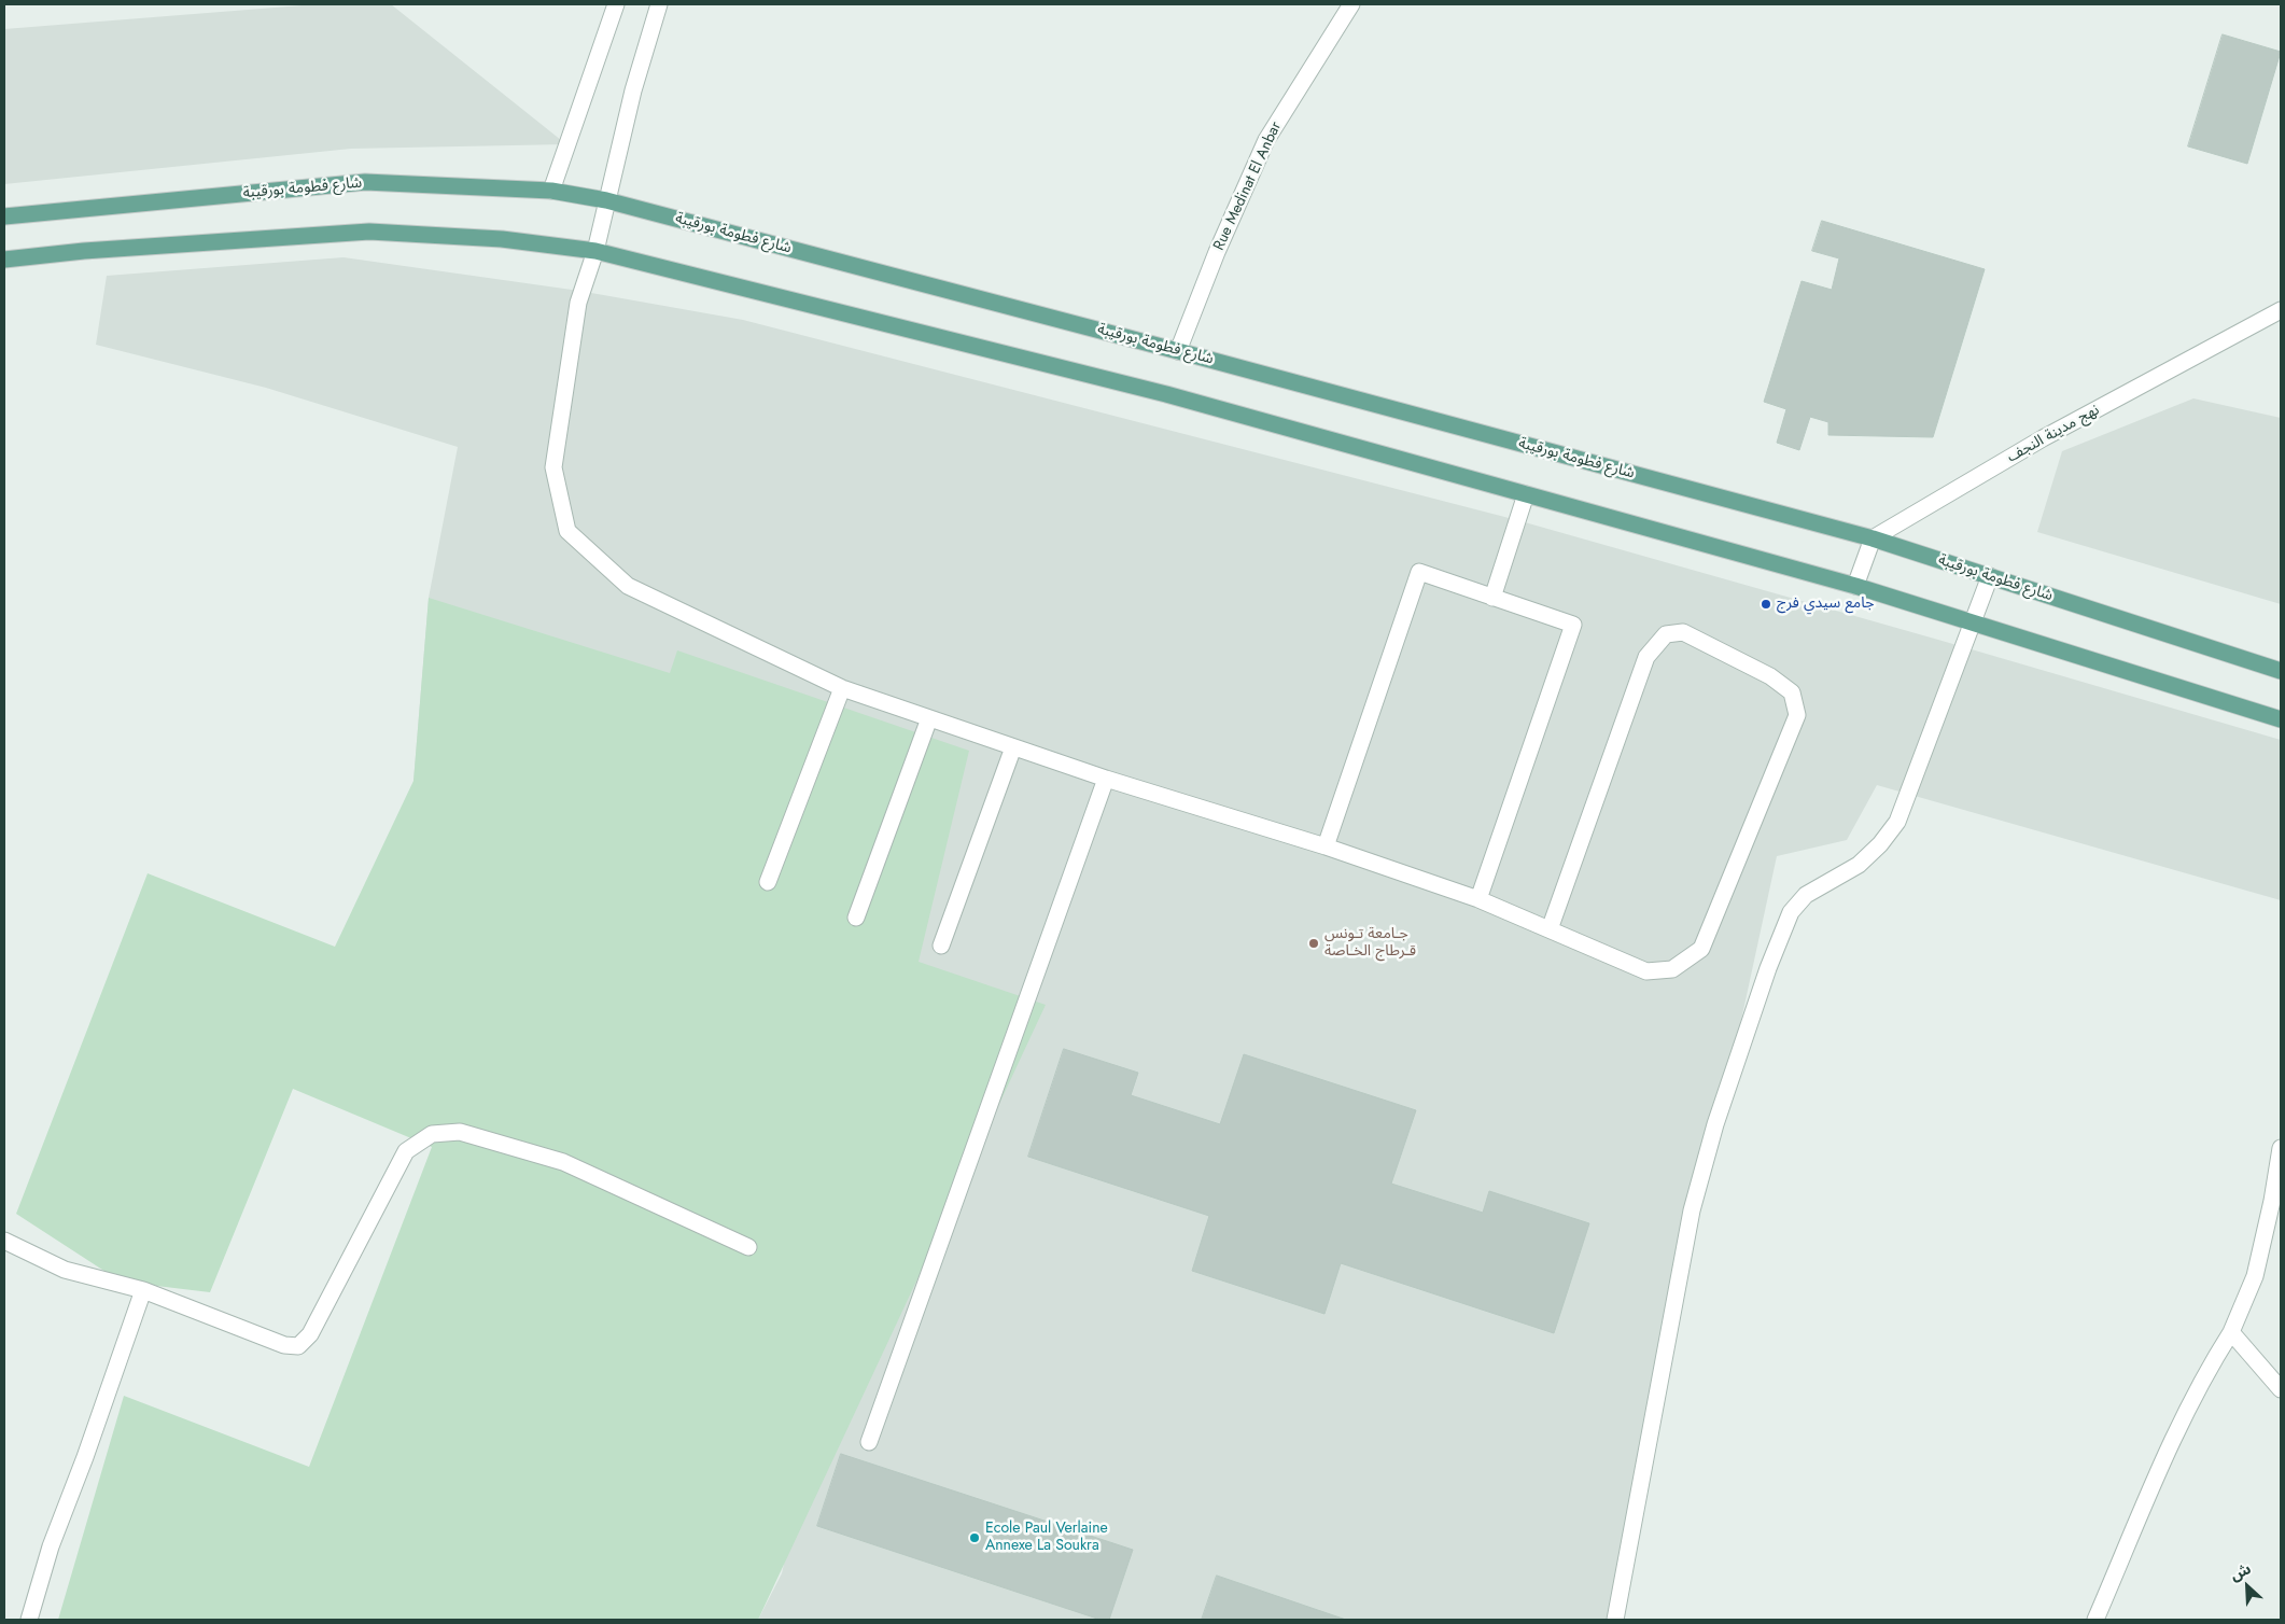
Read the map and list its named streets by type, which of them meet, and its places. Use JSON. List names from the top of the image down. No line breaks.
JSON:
{"streets":{"main road":["شارع فطومة بورقيبة"],"street":["Rue Medinat El Anbar","نهج مدينة النجف"]},"crossings":[["Rue Medinat El Anbar","شارع فطومة بورقيبة"],["شارع فطومة بورقيبة","نهج مدينة النجف"]],"places":["جامع سيدي فرج","جـامعة تـونس قـرطاج الخـاصة","Ecole Paul Verlaine Annexe La Soukra"],"north":"top left"}
